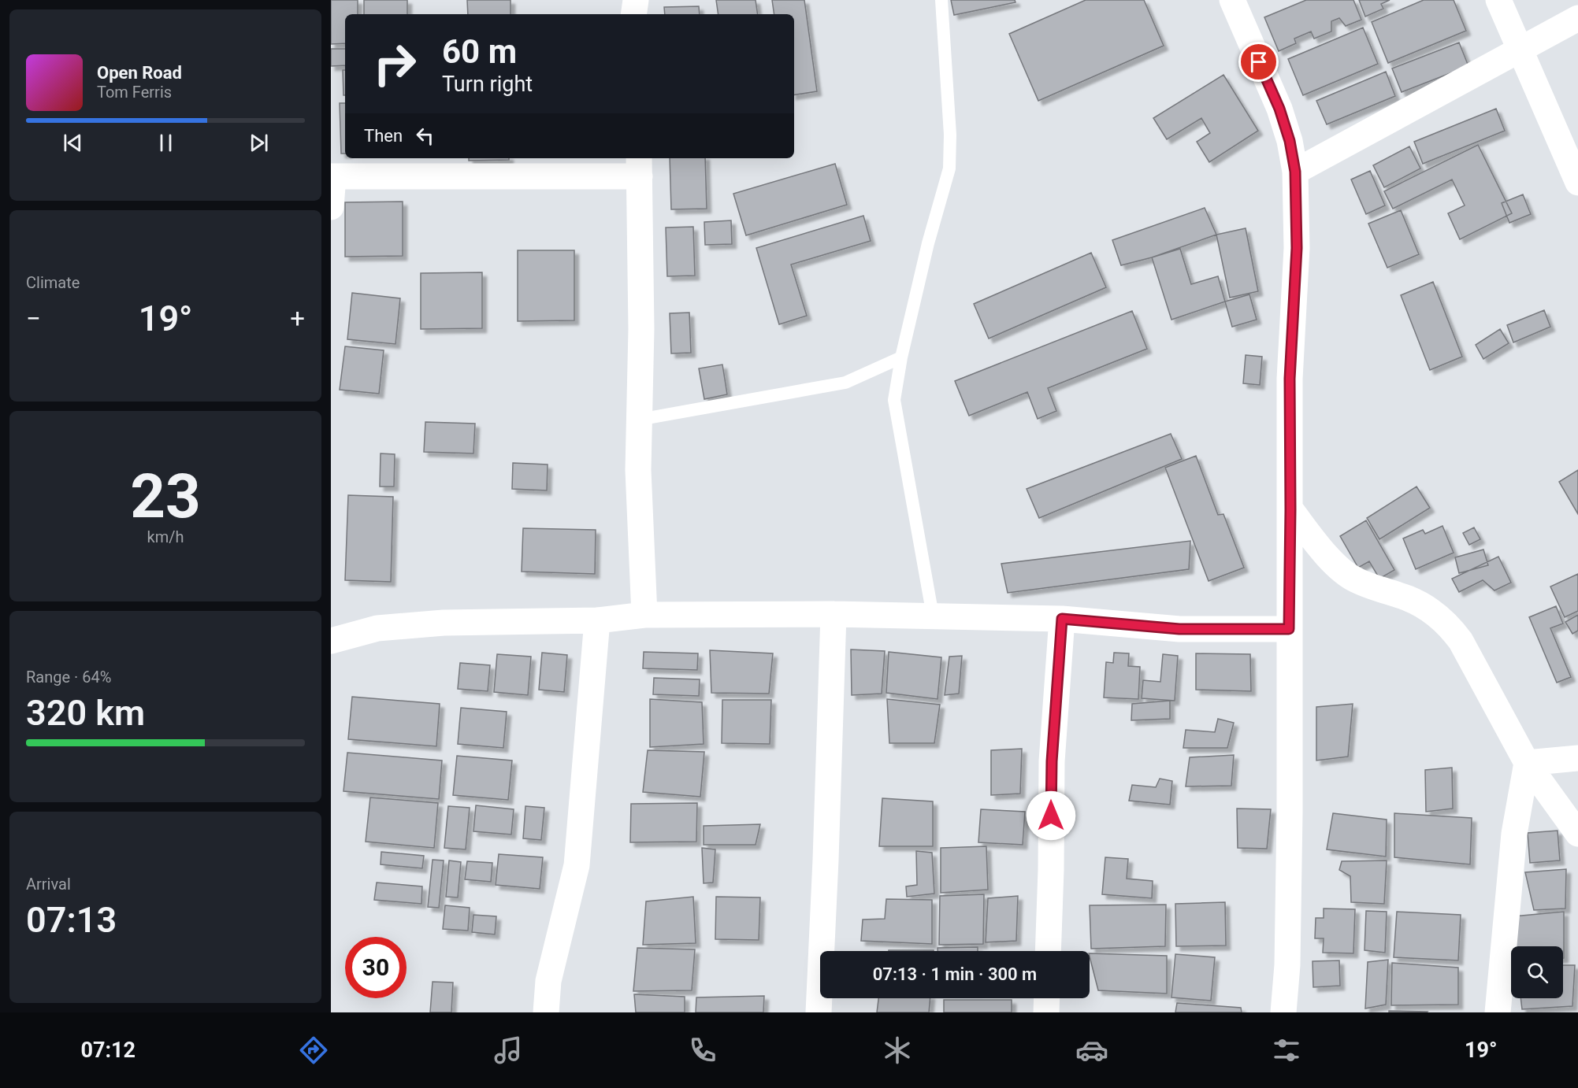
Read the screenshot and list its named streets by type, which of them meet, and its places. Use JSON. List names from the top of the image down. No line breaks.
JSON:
{"page":{"turn":["60 m","Turn right"],"song":["Open Road","Tom Ferris"],"then":"Then","tile":["Climate",["23","km/h"],["Range · 64%","320 km"],["Arrival","07:13"]],"heat":["−","19°","+"],"limit":"30","trip":"07:13 · 1 min · 300 m","tabs":["07:12","19°"]}}
